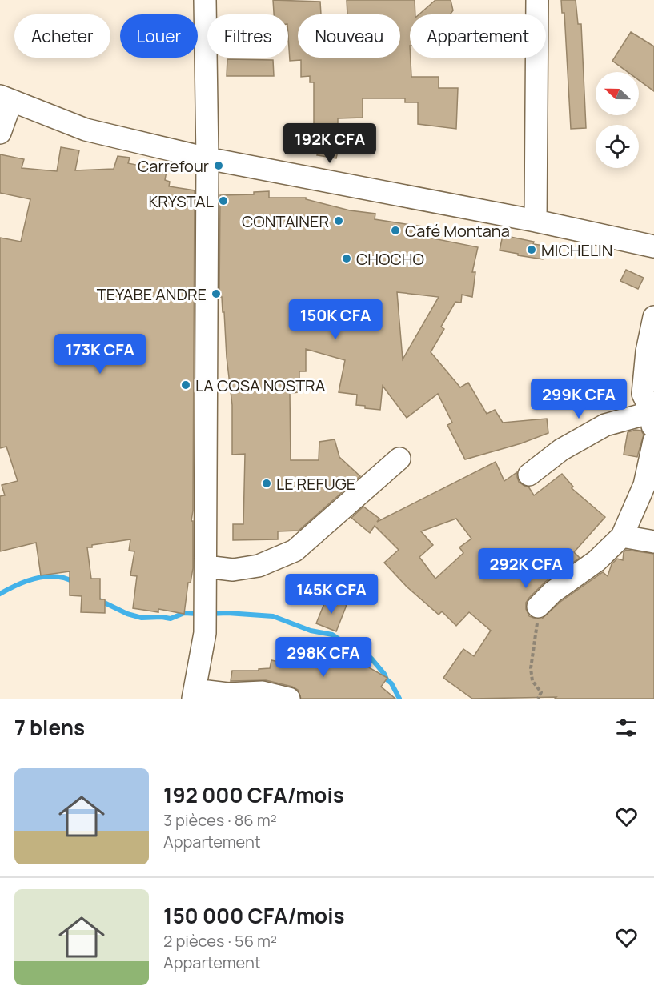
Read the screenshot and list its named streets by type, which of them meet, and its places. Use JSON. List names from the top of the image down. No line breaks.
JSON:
{"places":["Carrefour","KRYSTAL","CONTAINER","Café Montana","MICHELIN","CHOCHO","TEYABE ANDRE","LA COSA NOSTRA","LE REFUGE"],"north":"left","page":{"chip":["Acheter","Louer","Filtres","Nouveau","Appartement"],"price":["192K CFA","150K CFA","173K CFA","299K CFA","292K CFA","145K CFA","298K CFA"],"heading":"7 biens","list":[{"name":"192 000 CFA/mois","note":"3 pièces · 86 m² · Appartement"},{"name":"150 000 CFA/mois","note":"2 pièces · 56 m² · Appartement"}]}}
